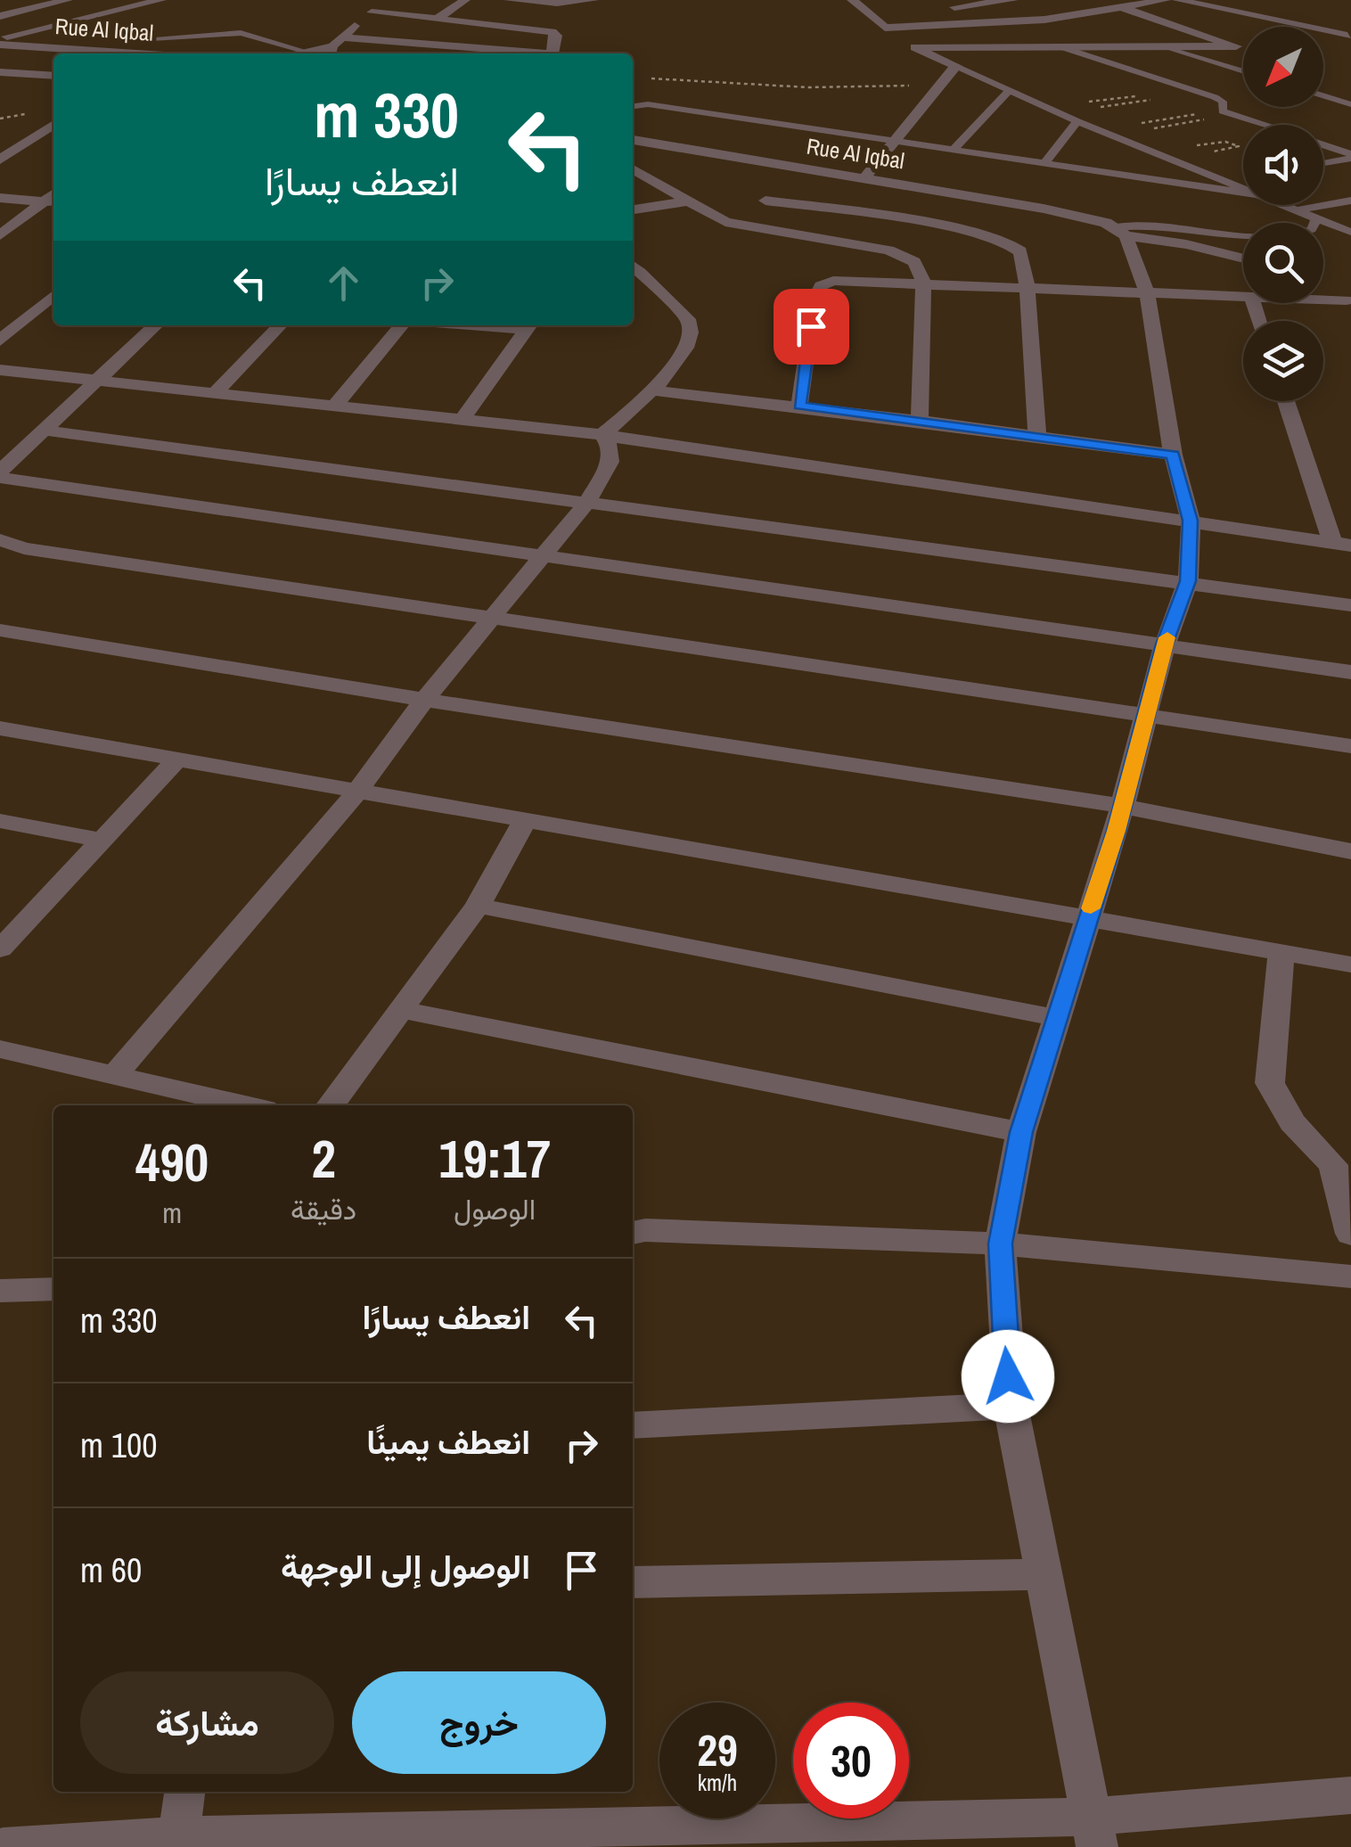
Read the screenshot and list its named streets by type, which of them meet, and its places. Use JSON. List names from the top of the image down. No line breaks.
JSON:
{"streets":{"street":["Rue Al Iqbal"]},"north":"bottom left","page":{"turn":["330 m","انعطف يسارًا"],"eta":["19:17","الوصول","2","دقيقة","490","m"],"list":[{"name":"انعطف يسارًا","value":"330 m"},{"name":"انعطف يمينًا","value":"100 m"},{"name":"الوصول إلى الوجهة","value":"60 m"}],"buttons":["خروج","مشاركة"],"speed":"29 km/h","limit":"30"}}
